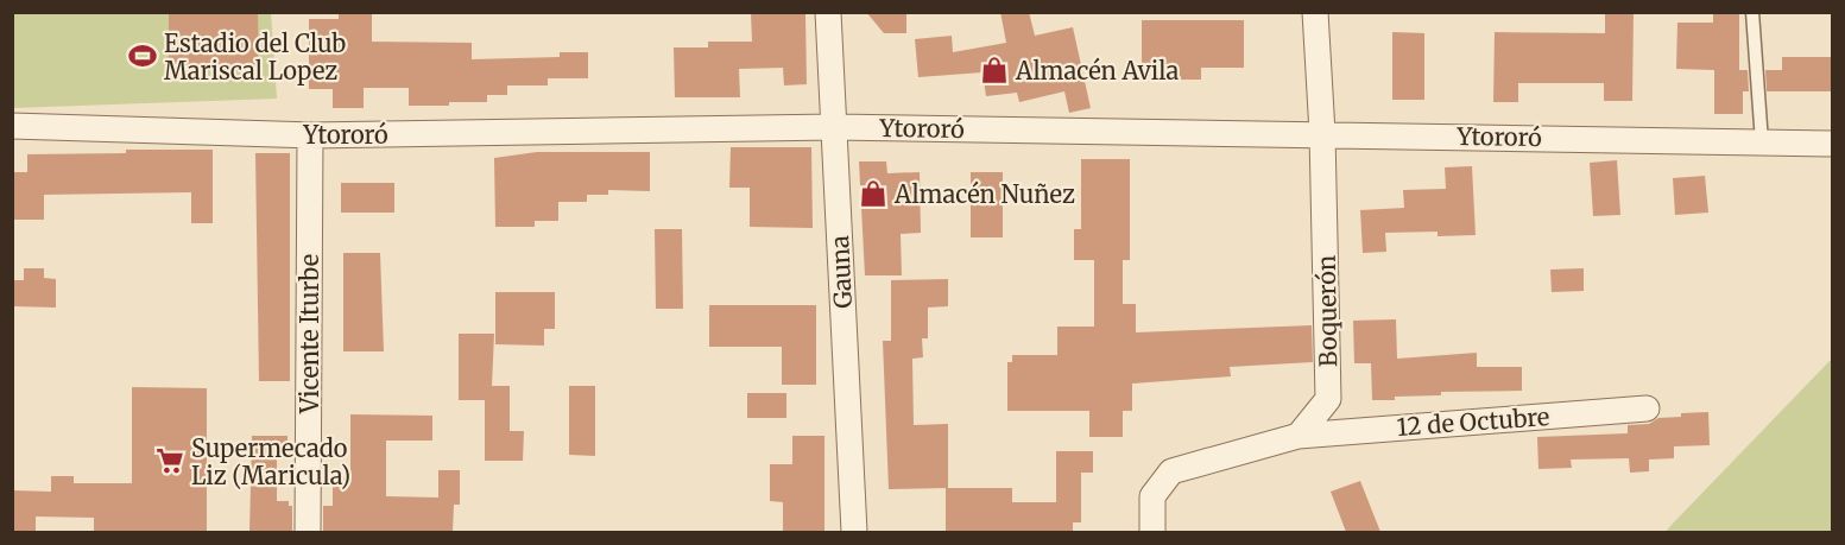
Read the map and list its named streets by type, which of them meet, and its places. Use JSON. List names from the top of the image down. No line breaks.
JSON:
{"streets":{"street":["Ytororó","Gauna","Boquerón","Vicente Iturbe","12 de Octubre"]},"crossings":[["Ytororó","Gauna"],["Ytororó","Boquerón"],["Ytororó","Vicente Iturbe"],["Boquerón","12 de Octubre"]],"places":{"sports":["Estadio del Club Mariscal Lopez"],"shop":["Almacén Avila","Almacén Nuñez"],"supermarket":["Supermecado Liz (Maricula)"]}}
